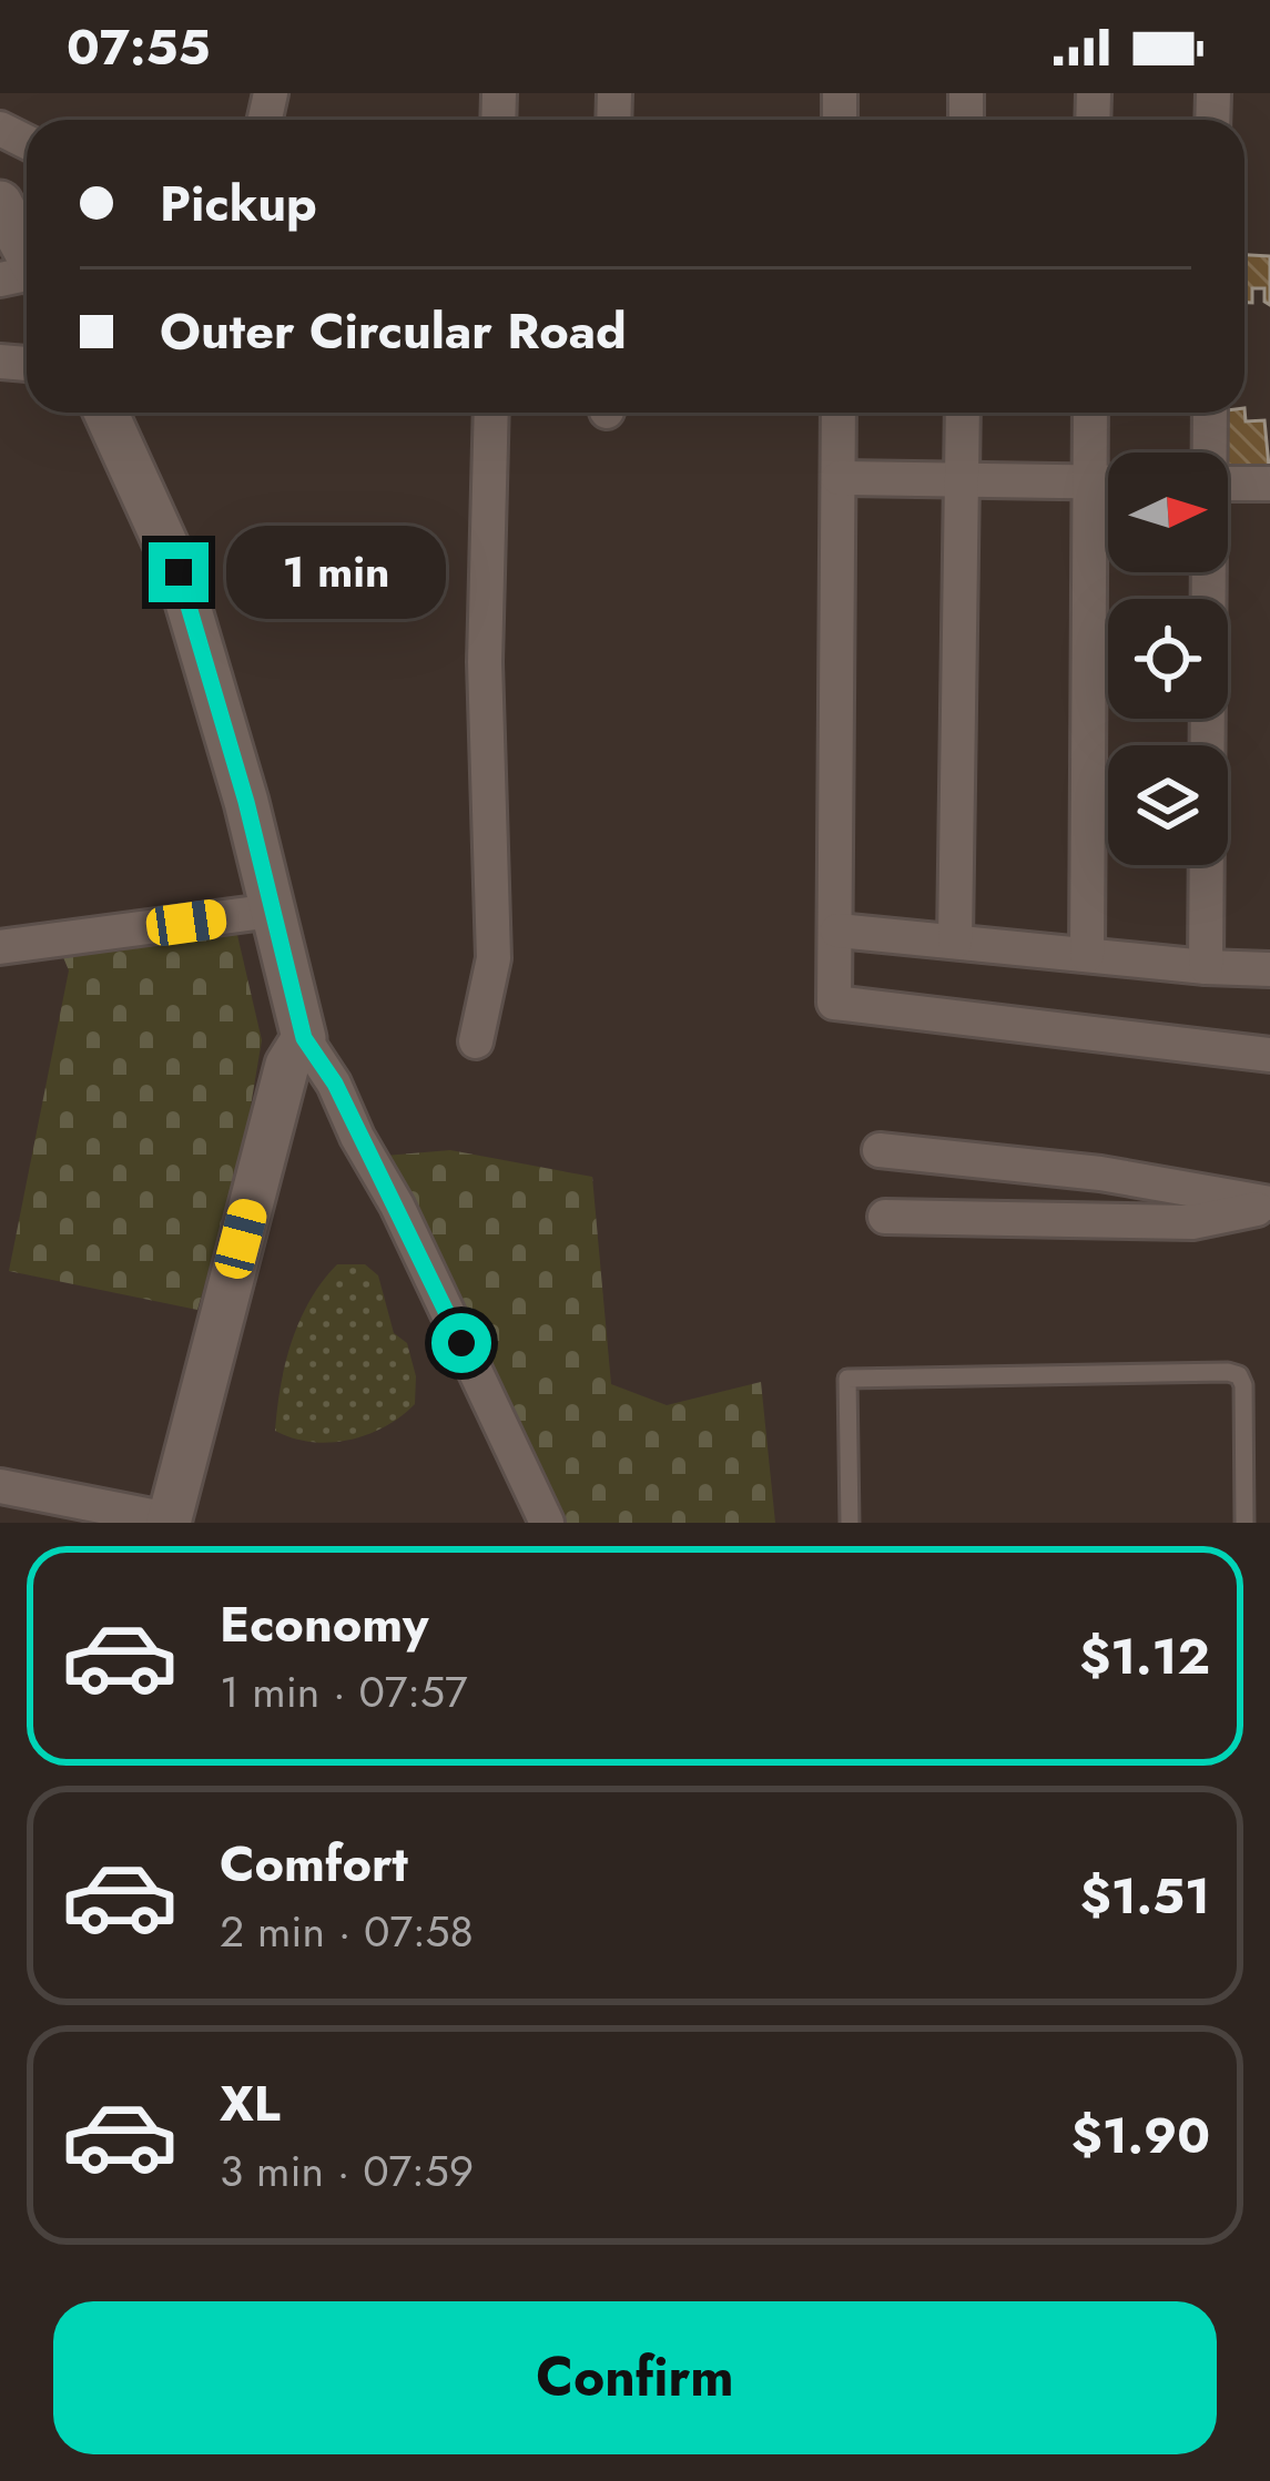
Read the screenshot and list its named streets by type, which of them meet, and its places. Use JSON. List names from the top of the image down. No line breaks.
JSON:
{"north":"right","page":{"status":"07:55","banner":["Pickup","Outer Circular Road"],"bubble":"1 min","list":[{"name":"Economy","note":"1 min · 07:57","value":"$1.12"},{"name":"Comfort","note":"2 min · 07:58","value":"$1.51"},{"name":"XL","note":"3 min · 07:59","value":"$1.90"}],"buttons":"Confirm"}}
